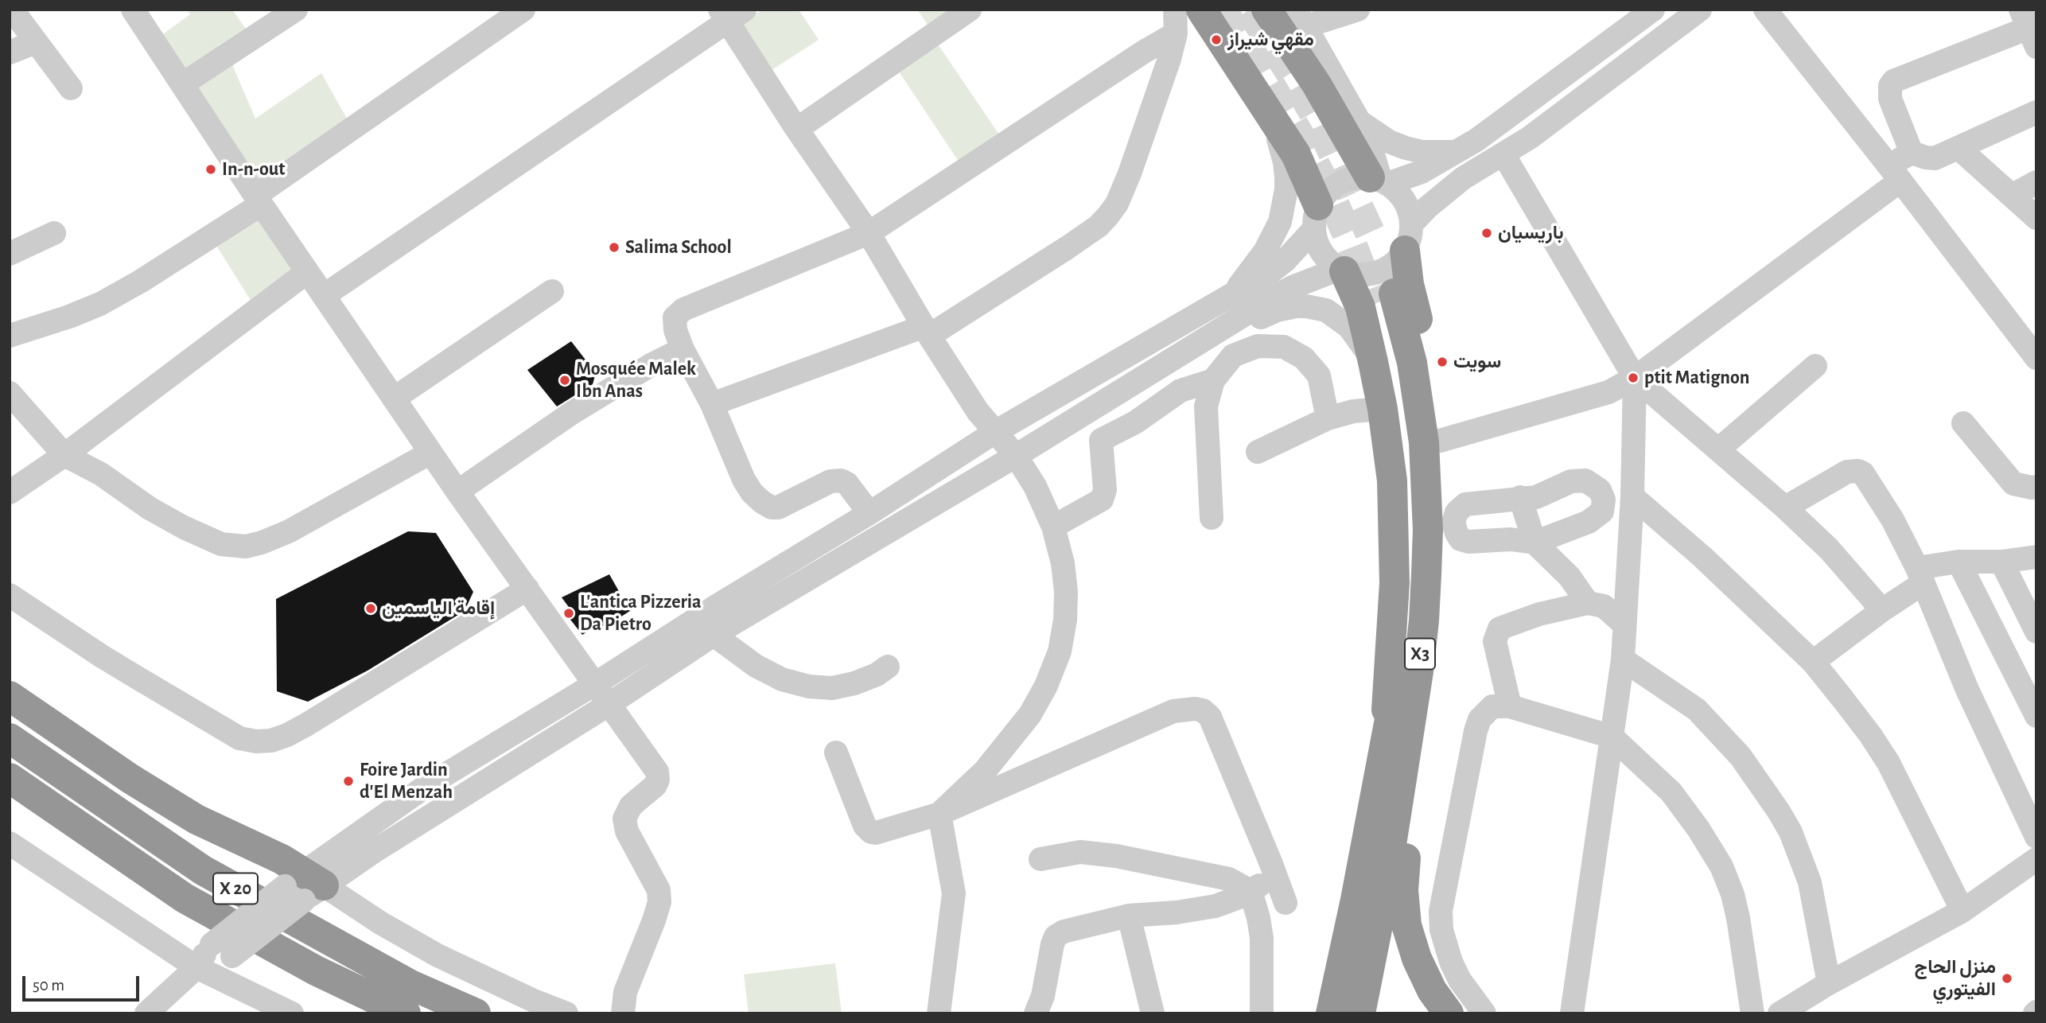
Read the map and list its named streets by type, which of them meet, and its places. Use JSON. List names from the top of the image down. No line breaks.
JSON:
{"streets":{"highway":["X3","X 20"]},"places":["مقهي شيراز","In-n-out","باريسيان","Salima School","سويت","ptit Matignon","Mosquée Malek Ibn Anas","إقامة الياسمين","L'antica Pizzeria Da Pietro","Foire Jardin d'El Menzah","منزل الحاج الفيتوري"],"scale_bar":"50 m"}
